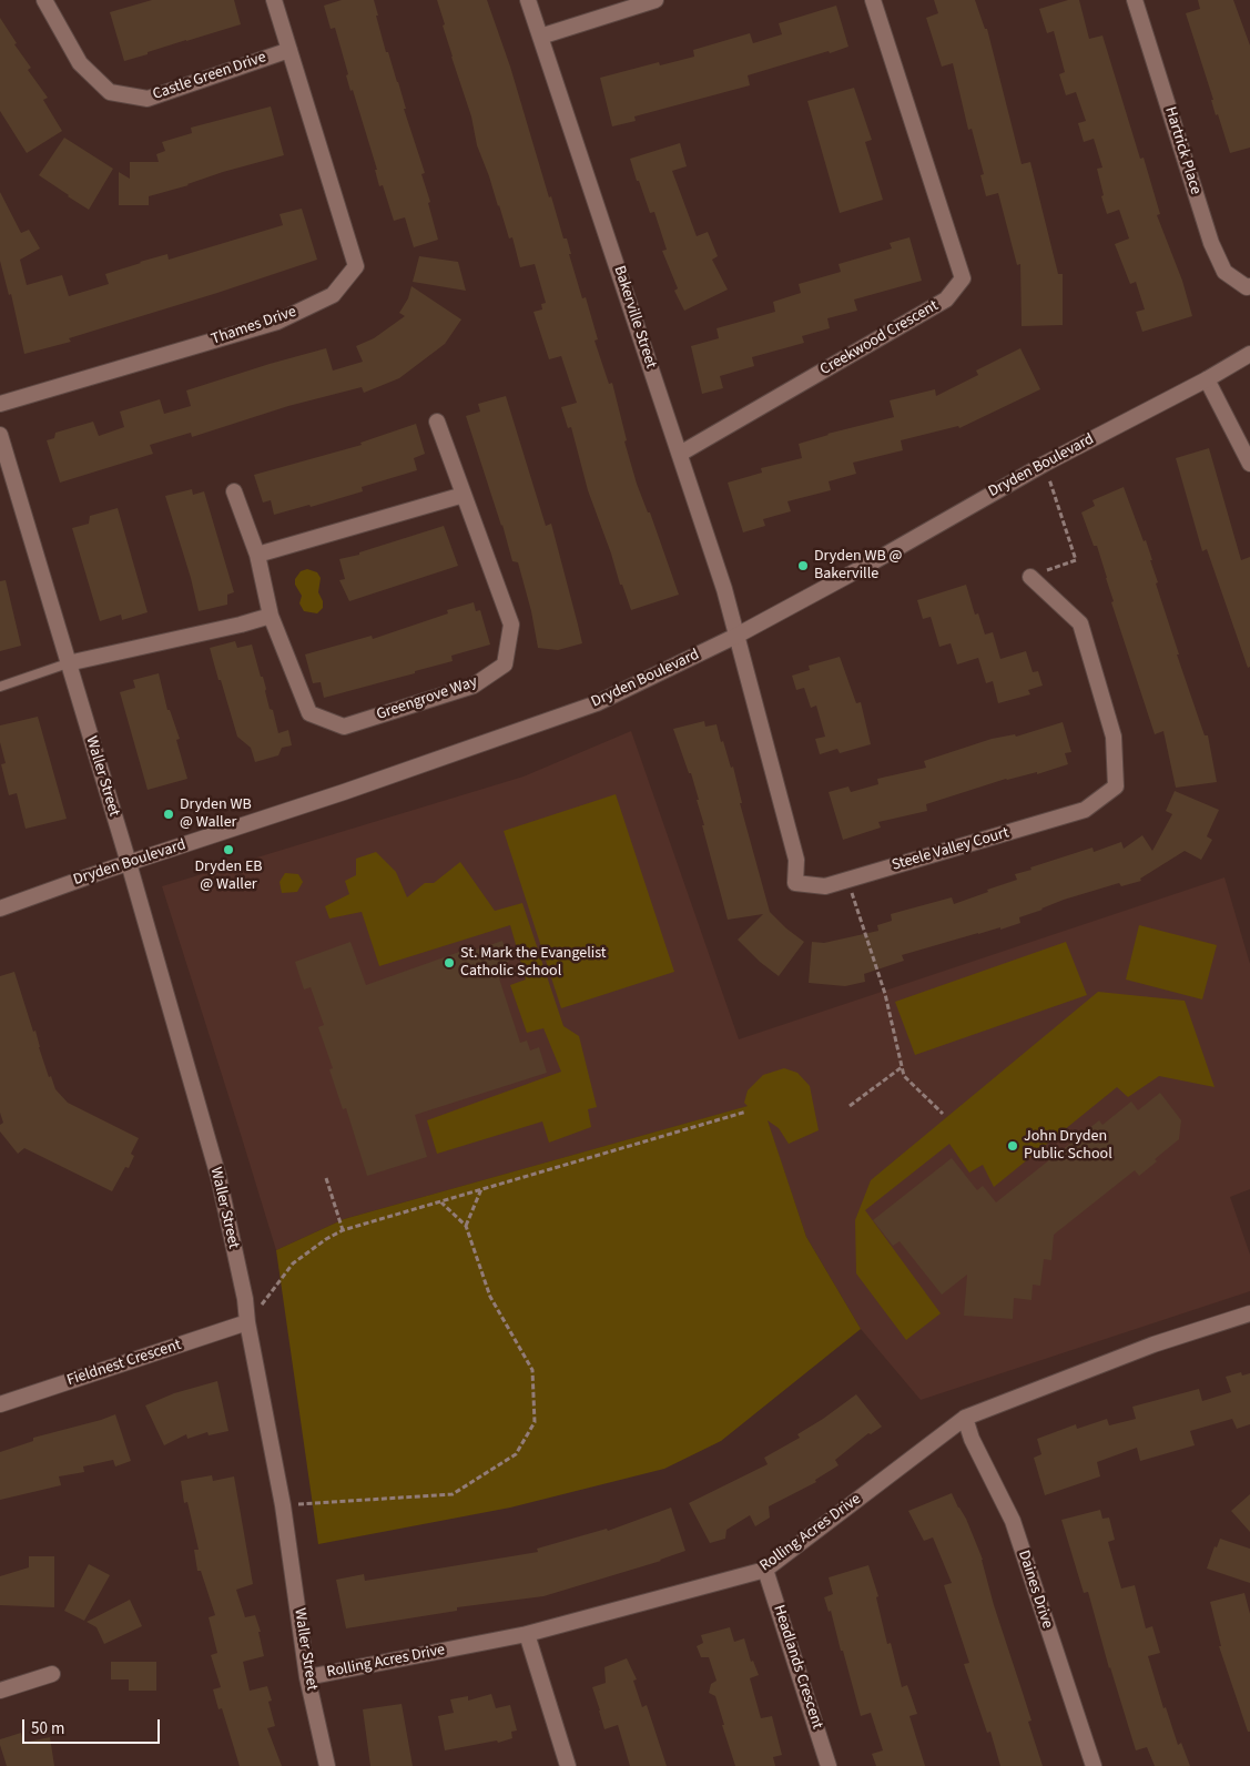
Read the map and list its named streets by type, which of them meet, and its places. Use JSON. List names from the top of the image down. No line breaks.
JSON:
{"streets":{"street":["Castle Green Drive","Hartrick Place","Bakerville Street","Thames Drive","Creekwood Crescent","Dryden Boulevard","Greengrove Way","Waller Street","Steele Valley Court","Fieldnest Crescent","Rolling Acres Drive","Daines Drive","Headlands Crescent"]},"crossings":[["Castle Green Drive","Thames Drive"],["Bakerville Street","Creekwood Crescent"],["Bakerville Street","Dryden Boulevard"],["Bakerville Street","Steele Valley Court"],["Dryden Boulevard","Waller Street"],["Dryden Boulevard","Steele Valley Court"],["Waller Street","Fieldnest Crescent"],["Waller Street","Rolling Acres Drive"],["Rolling Acres Drive","Daines Drive"],["Rolling Acres Drive","Headlands Crescent"]],"places":["Dryden WB @ Bakerville","Dryden WB @ Waller","Dryden EB @ Waller","St. Mark the Evangelist Catholic School","John Dryden Public School"],"scale_bar":"50 m"}
